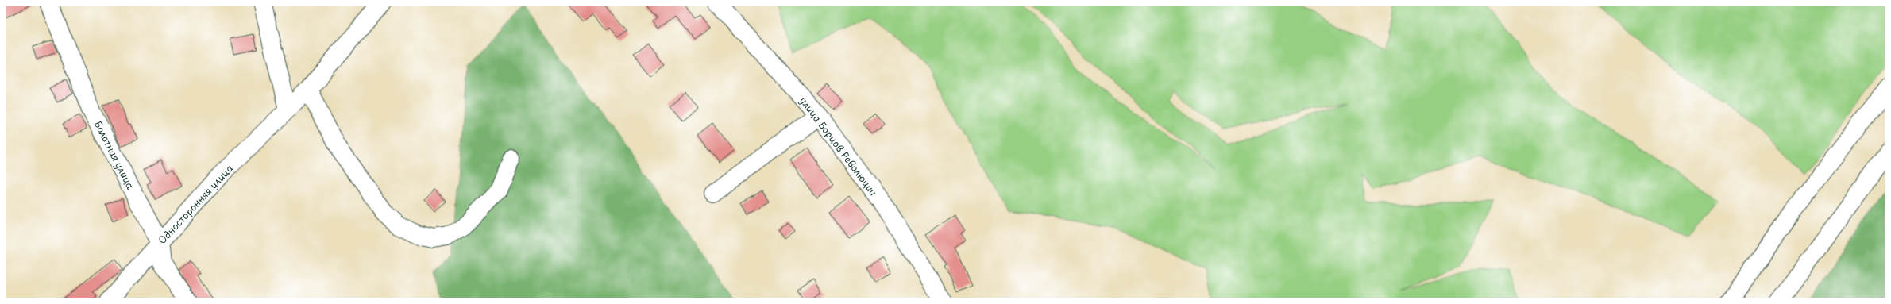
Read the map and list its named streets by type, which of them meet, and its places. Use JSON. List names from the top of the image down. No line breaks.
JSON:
{"streets":{"street":["улица Борцов Революции","Болотная улица","Односторонняя улица"]},"crossings":[["Болотная улица","Односторонняя улица"]]}
